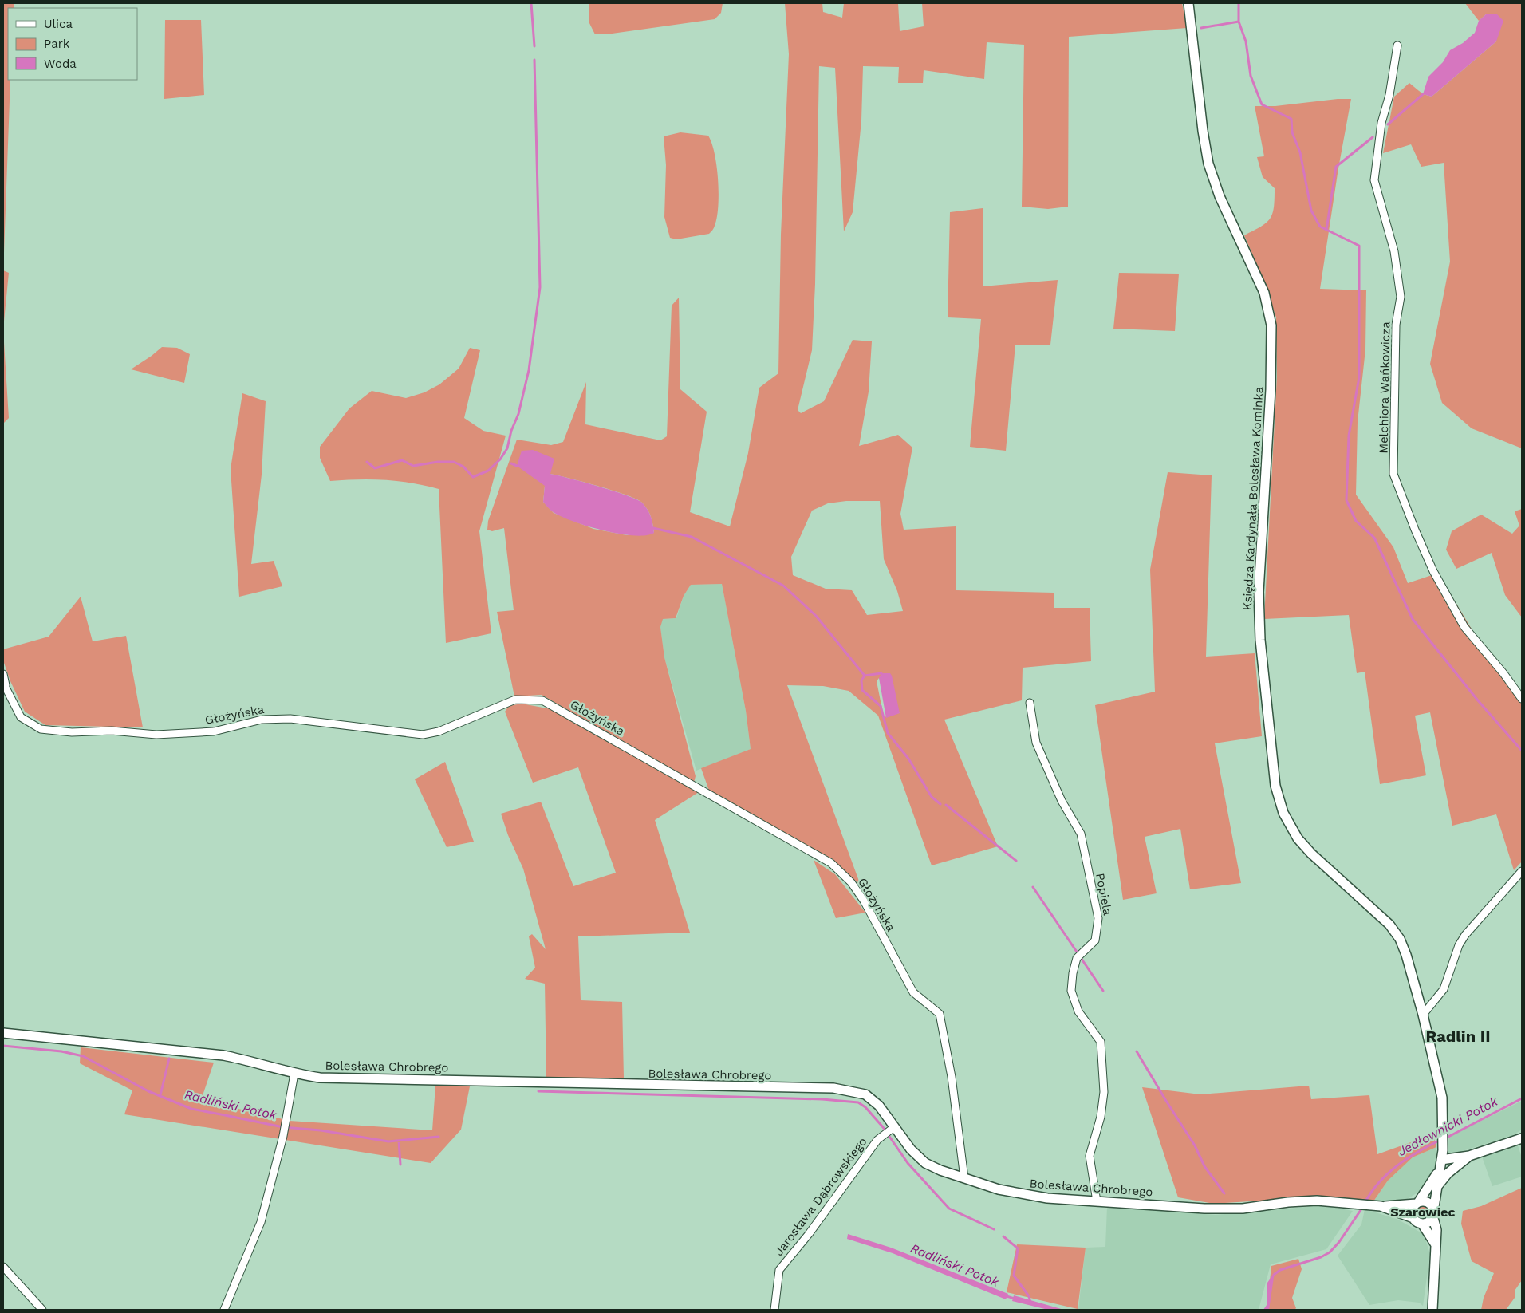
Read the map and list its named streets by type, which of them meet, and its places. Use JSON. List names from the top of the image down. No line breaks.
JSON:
{"streets":{"street":["Melchiora Wańkowicza","Księdza Kardynała Bolesława Kominka","Głożyńska","Popiela","Bolesława Chrobrego","Jarosława Dąbrowskiego"]},"crossings":[["Księdza Kardynała Bolesława Kominka","Bolesława Chrobrego"],["Głożyńska","Bolesława Chrobrego"],["Popiela","Bolesława Chrobrego"],["Bolesława Chrobrego","Jarosława Dąbrowskiego"]],"districts":["Radlin II","Szarowiec"],"water":["Radliński Potok","Jedłownicki Potok"],"legend":["Ulica","Park","Woda"]}
